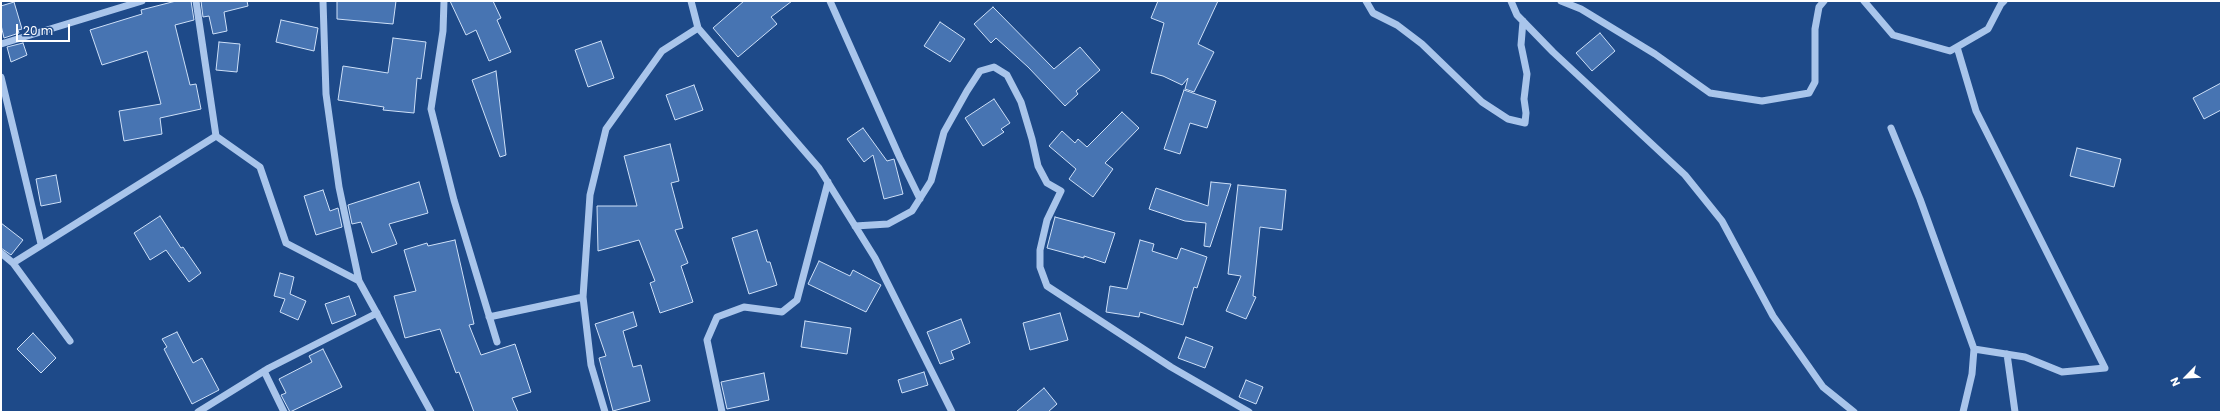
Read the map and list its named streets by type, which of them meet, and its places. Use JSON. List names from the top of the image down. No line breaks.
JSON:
{"scale_bar":"20 m","north":"bottom left"}
